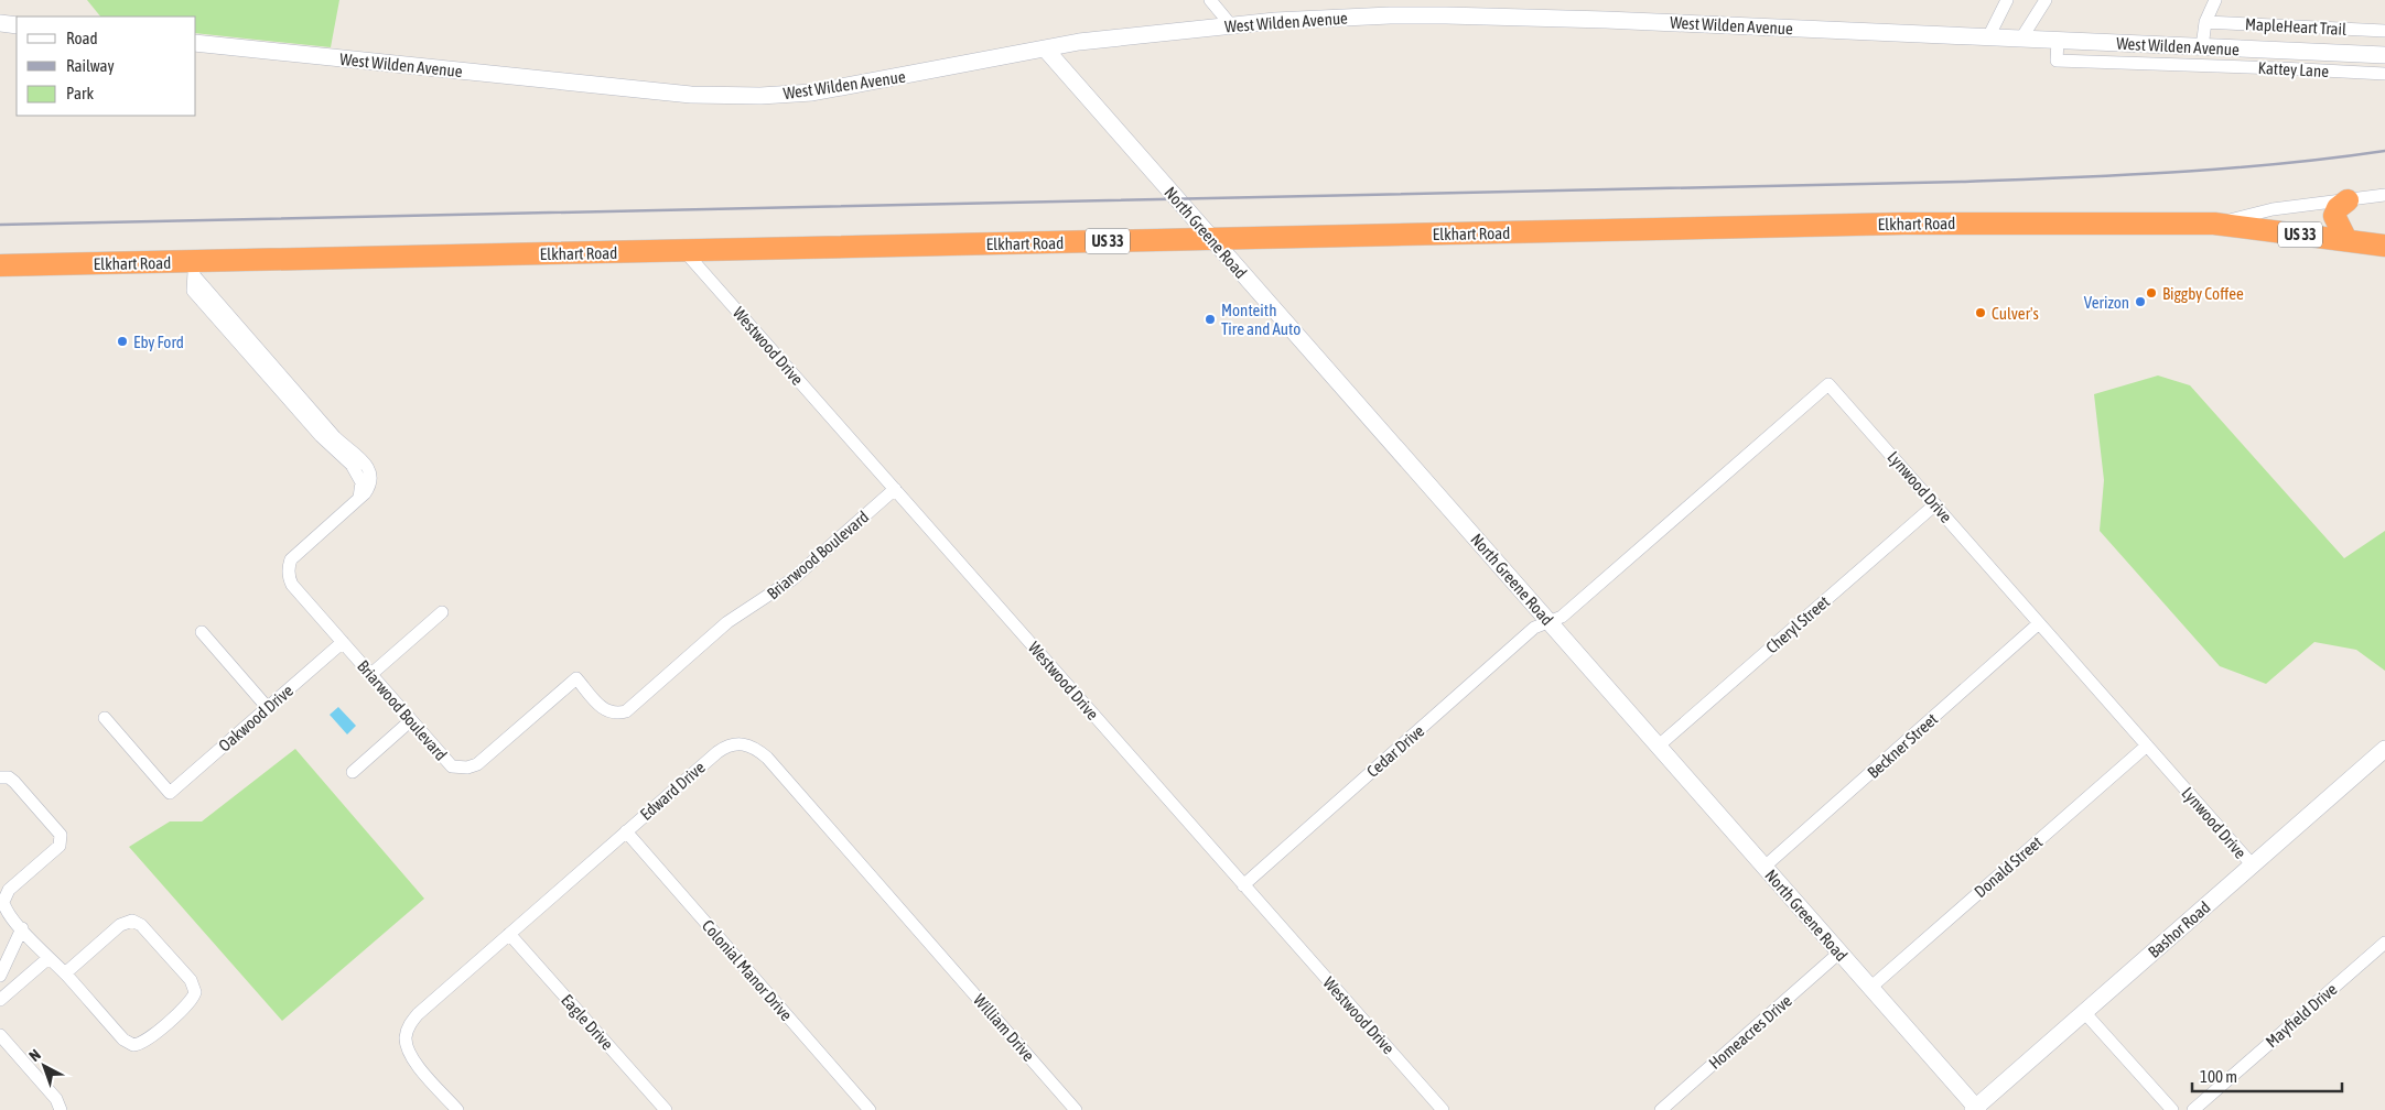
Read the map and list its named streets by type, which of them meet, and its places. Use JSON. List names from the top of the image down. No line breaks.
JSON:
{"streets":{"highway":["Elkhart Road","US 33"],"street":["West Wilden Avenue","MapleHeart Trail","Kattey Lane","North Greene Road","Westwood Drive","Lynwood Drive","Briarwood Boulevard","Cheryl Street","Oakwood Drive","Beckner Street","Cedar Drive","Edward Drive","Donald Street","Bashor Road","Colonial Manor Drive","Mayfield Drive","Eagle Drive","William Drive","Homeacres Drive"]},"crossings":[["West Wilden Avenue","Kattey Lane"],["West Wilden Avenue","North Greene Road"],["Elkhart Road","North Greene Road"],["Elkhart Road","US 33"],["Elkhart Road","Westwood Drive"],["Elkhart Road","Briarwood Boulevard"],["North Greene Road","Lynwood Drive"],["North Greene Road","Cheryl Street"],["North Greene Road","Beckner Street"],["North Greene Road","Cedar Drive"],["North Greene Road","Donald Street"],["North Greene Road","Bashor Road"],["North Greene Road","Homeacres Drive"],["Westwood Drive","Briarwood Boulevard"],["Westwood Drive","Cedar Drive"],["Lynwood Drive","Cheryl Street"],["Lynwood Drive","Beckner Street"],["Lynwood Drive","Cedar Drive"],["Lynwood Drive","Donald Street"],["Lynwood Drive","Bashor Road"],["Briarwood Boulevard","Oakwood Drive"],["Edward Drive","Colonial Manor Drive"],["Edward Drive","Eagle Drive"],["Edward Drive","William Drive"]],"places":["Biggby Coffee","Verizon","Culver's","Monteith Tire and Auto","Eby Ford"],"legend":["Road","Railway","Park"],"scale_bar":"100 m","north":"top left"}
